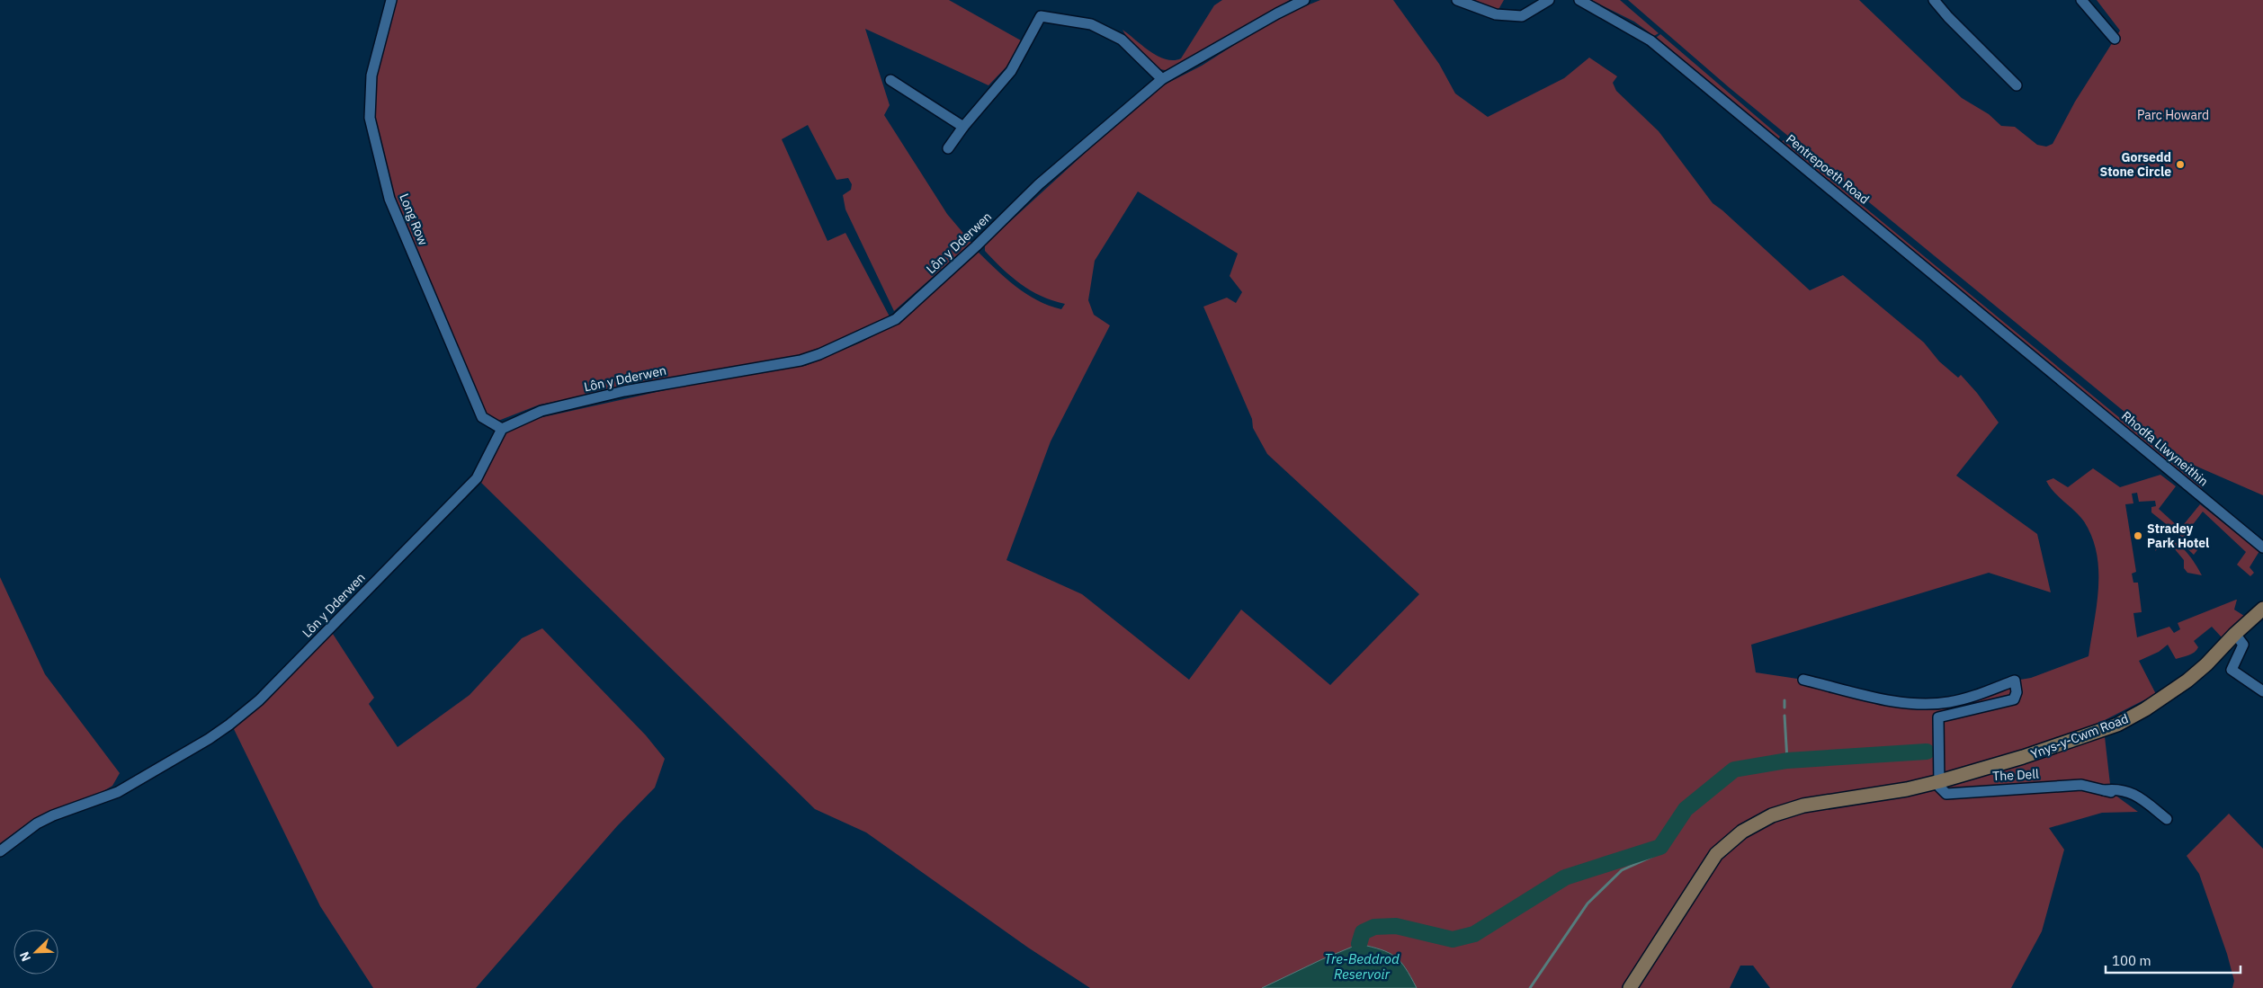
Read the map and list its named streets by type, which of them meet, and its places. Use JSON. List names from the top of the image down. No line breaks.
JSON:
{"streets":{"main road":["Ynys-y-Cwm Road"],"street":["Pentrepoeth Road","Long Row","Lôn y Dderwen","Rhodfa Llwyneithin","The Dell"]},"crossings":[["Pentrepoeth Road","Rhodfa Llwyneithin"],["Long Row","Lôn y Dderwen"],["Ynys-y-Cwm Road","The Dell"]],"water":["Tre-Beddrod Reservoir"],"parks":["Parc Howard"],"places":["Gorsedd Stone Circle","Stradey Park Hotel"],"scale_bar":"100 m","north":"bottom left"}
